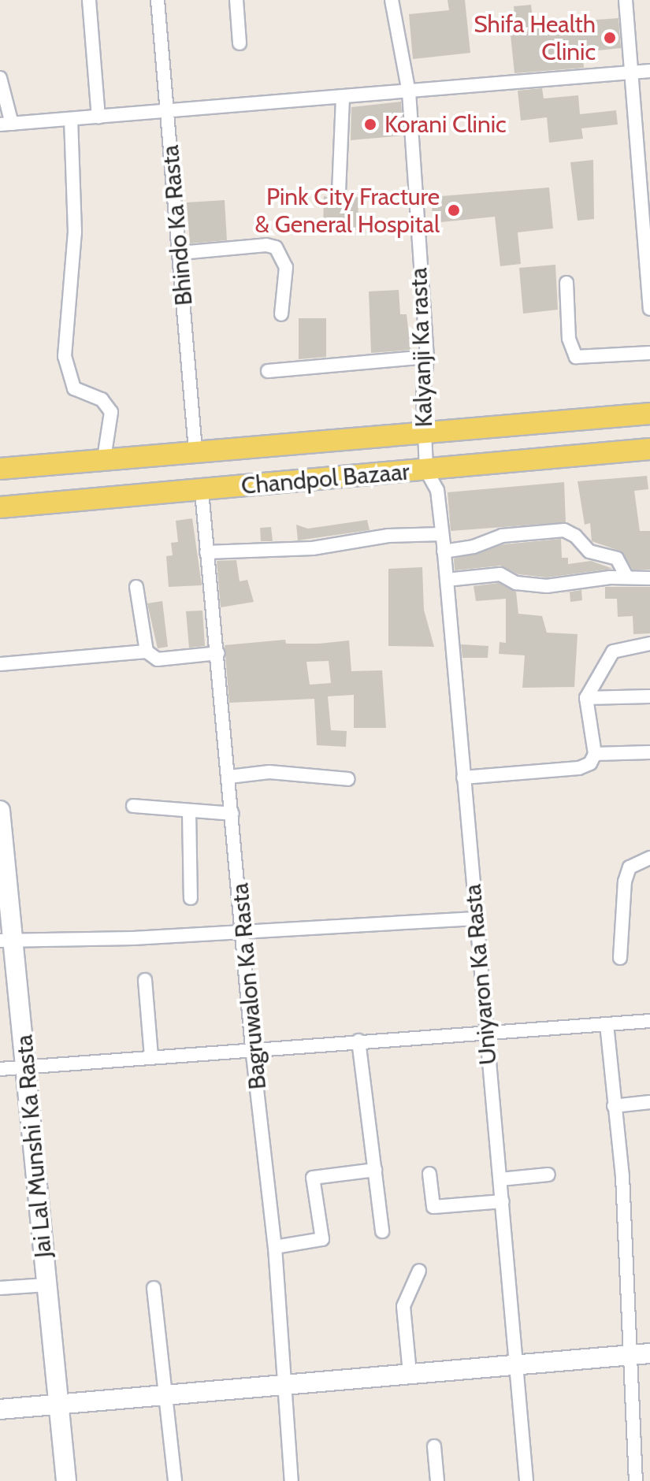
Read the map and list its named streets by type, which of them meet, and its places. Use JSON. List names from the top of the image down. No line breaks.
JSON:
{"streets":{"main road":["Chandpol Bazaar","Jai Lal Munshi Ka Rasta"],"street":["Bhindo Ka Rasta","Kalyanji Ka rasta","Uniyaron Ka Rasta","Bagruwalon Ka Rasta"]},"crossings":[["Bhindo Ka Rasta","Chandpol Bazaar"],["Kalyanji Ka rasta","Chandpol Bazaar"],["Kalyanji Ka rasta","Uniyaron Ka Rasta"],["Chandpol Bazaar","Uniyaron Ka Rasta"],["Chandpol Bazaar","Bagruwalon Ka Rasta"]],"places":["Shifa Health Clinic","Korani Clinic","Pink City Fracture & General Hospital"]}
